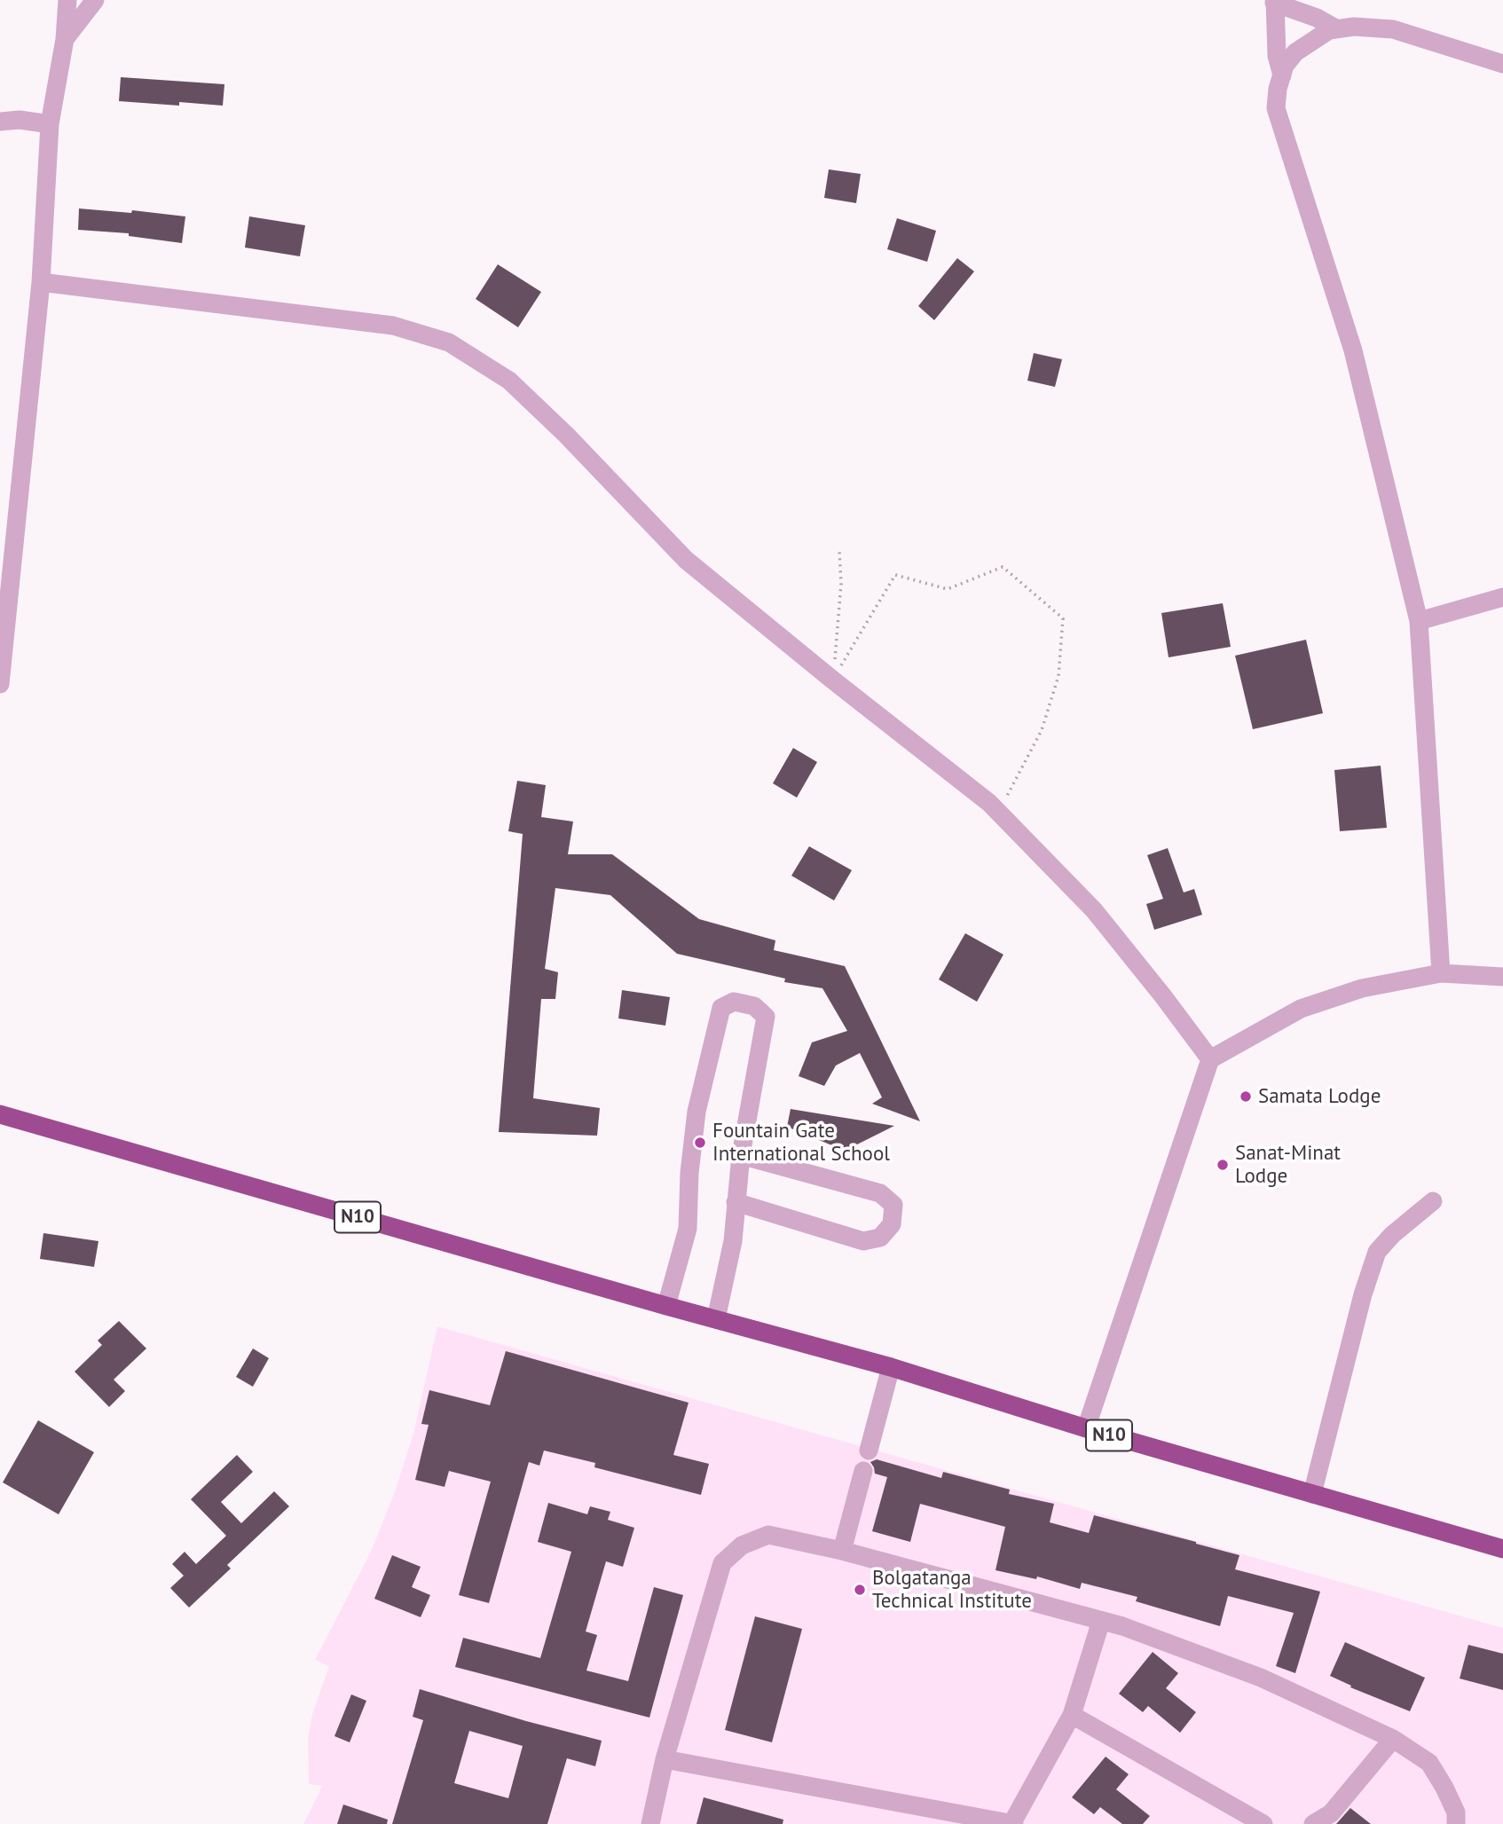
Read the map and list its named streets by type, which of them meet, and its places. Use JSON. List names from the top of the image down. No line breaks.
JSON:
{"streets":{"highway":["N10"]},"places":["Samata Lodge","Fountain Gate International School","Sanat-Minat Lodge","Bolgatanga Technical Institute"]}
